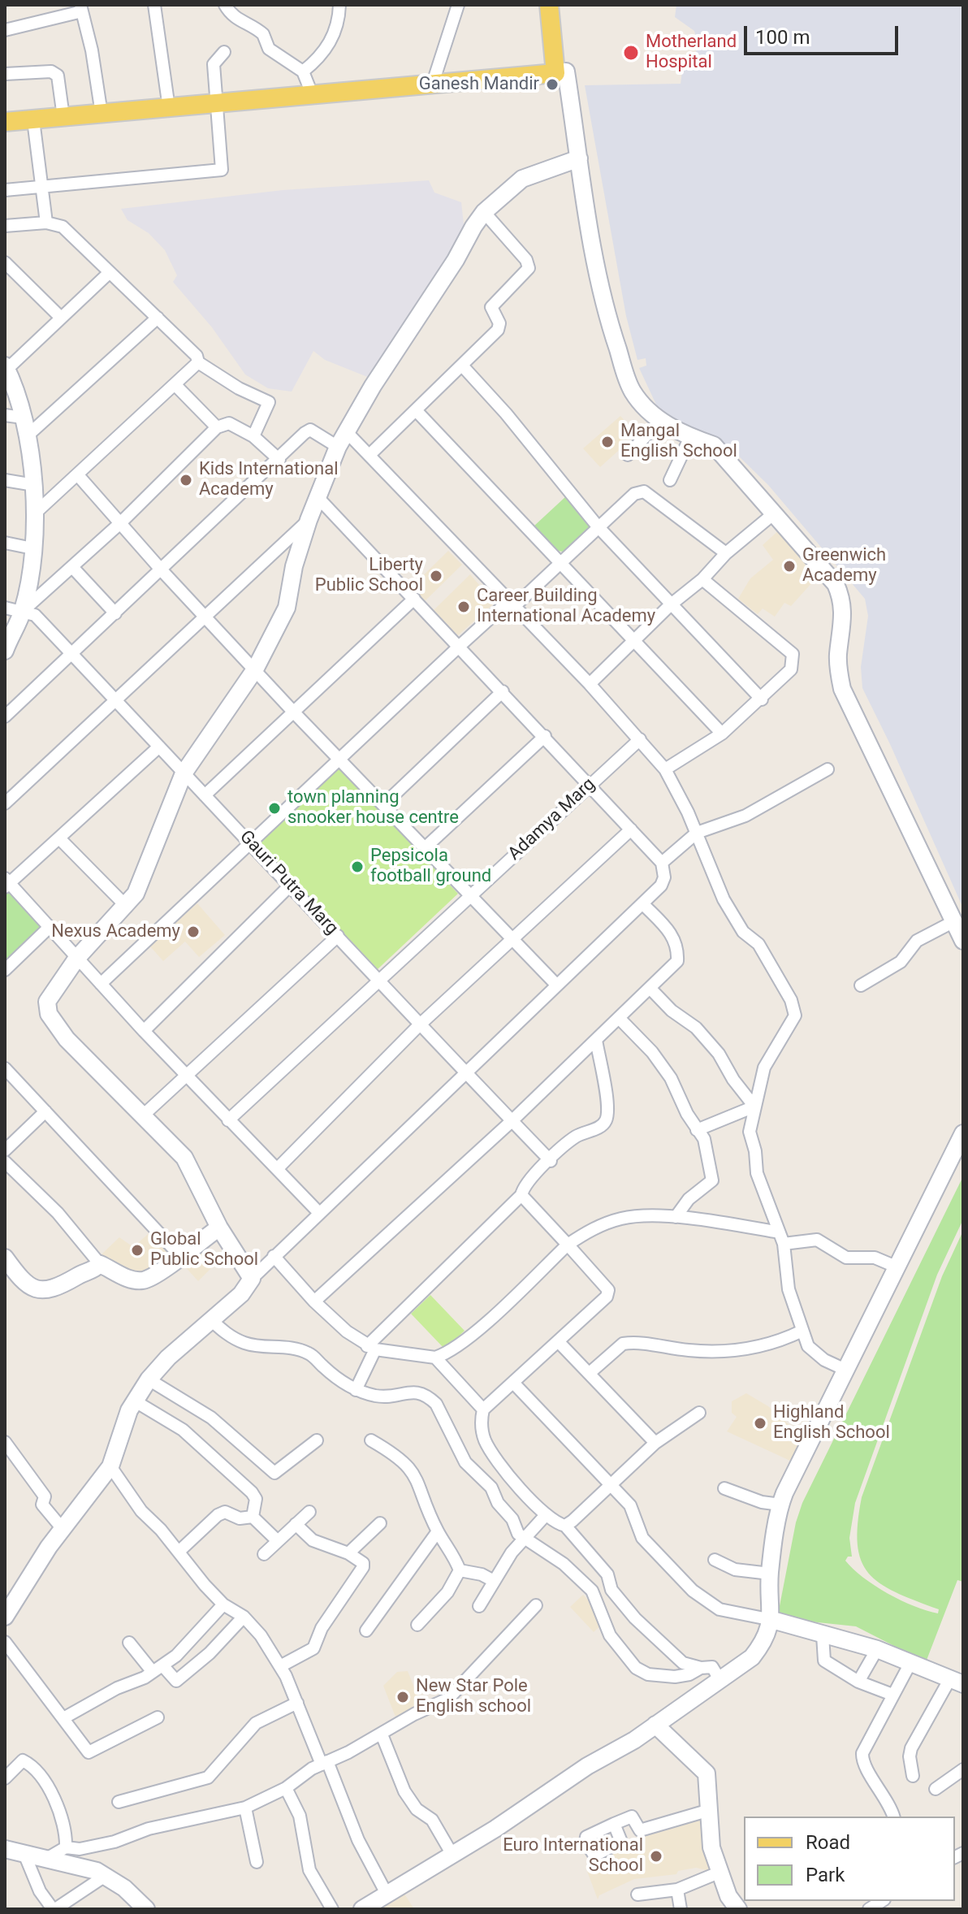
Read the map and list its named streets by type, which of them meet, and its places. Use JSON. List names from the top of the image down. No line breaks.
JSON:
{"streets":{"street":["Adamya Marg","Gauri Putra Marg"]},"crossings":[["Adamya Marg","Gauri Putra Marg"]],"places":["Motherland Hospital","Ganesh Mandir","Mangal English School","Kids International Academy","Greenwich Academy","Liberty Public School","Career Building International Academy","town planning snooker house centre","Pepsicola football ground","Nexus Academy","Global Public School","Highland English School","New Star Pole English school","Euro International School"],"legend":["Road","Park"],"scale_bar":"100 m"}
